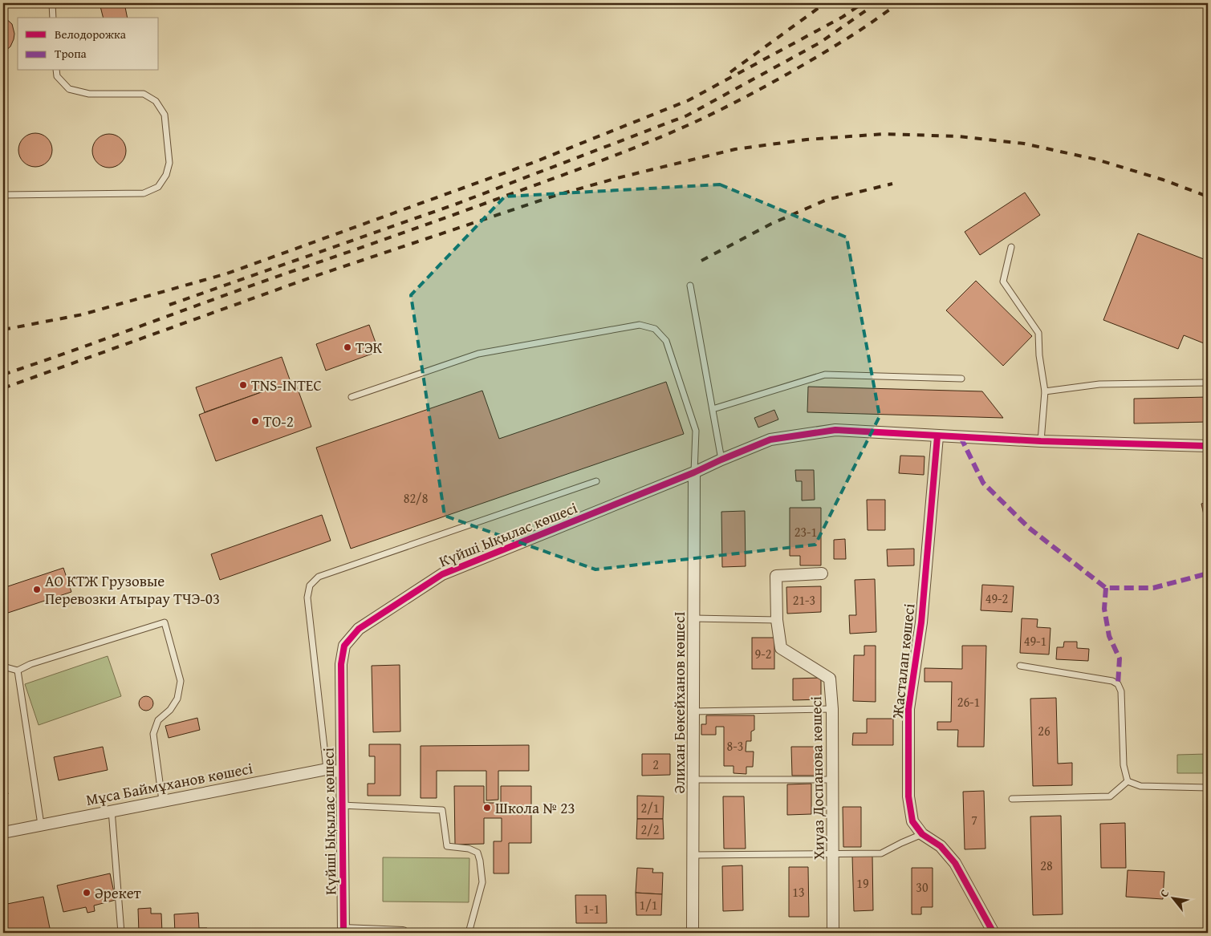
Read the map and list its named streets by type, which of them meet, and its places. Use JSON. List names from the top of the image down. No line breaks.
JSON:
{"streets":{"street":["Күйші Ықылас көшесі","Жасталап көшесі","Әлихан Бөкейханов көшесI","Хиуаз Доспанова көшесі","Мұса Баймұханов көшесі"]},"crossings":[["Күйші Ықылас көшесі","Жасталап көшесі"],["Күйші Ықылас көшесі","Әлихан Бөкейханов көшесI"],["Күйші Ықылас көшесі","Мұса Баймұханов көшесі"]],"places":["ТЭК","TNS-INTEC","ТО-2","АО КТЖ Грузовые Перевозки Атырау ТЧЭ-03","Школа № 23","Әрекет"],"house_numbers":["82/8","23-1","49-2","21-3","49-1","9-2","26-1","26","8-3","2","2/1","7","2/2","28","19","30","13","1/1","1-1"],"legend":["Велодорожка","Тропа"],"north":"top left"}
